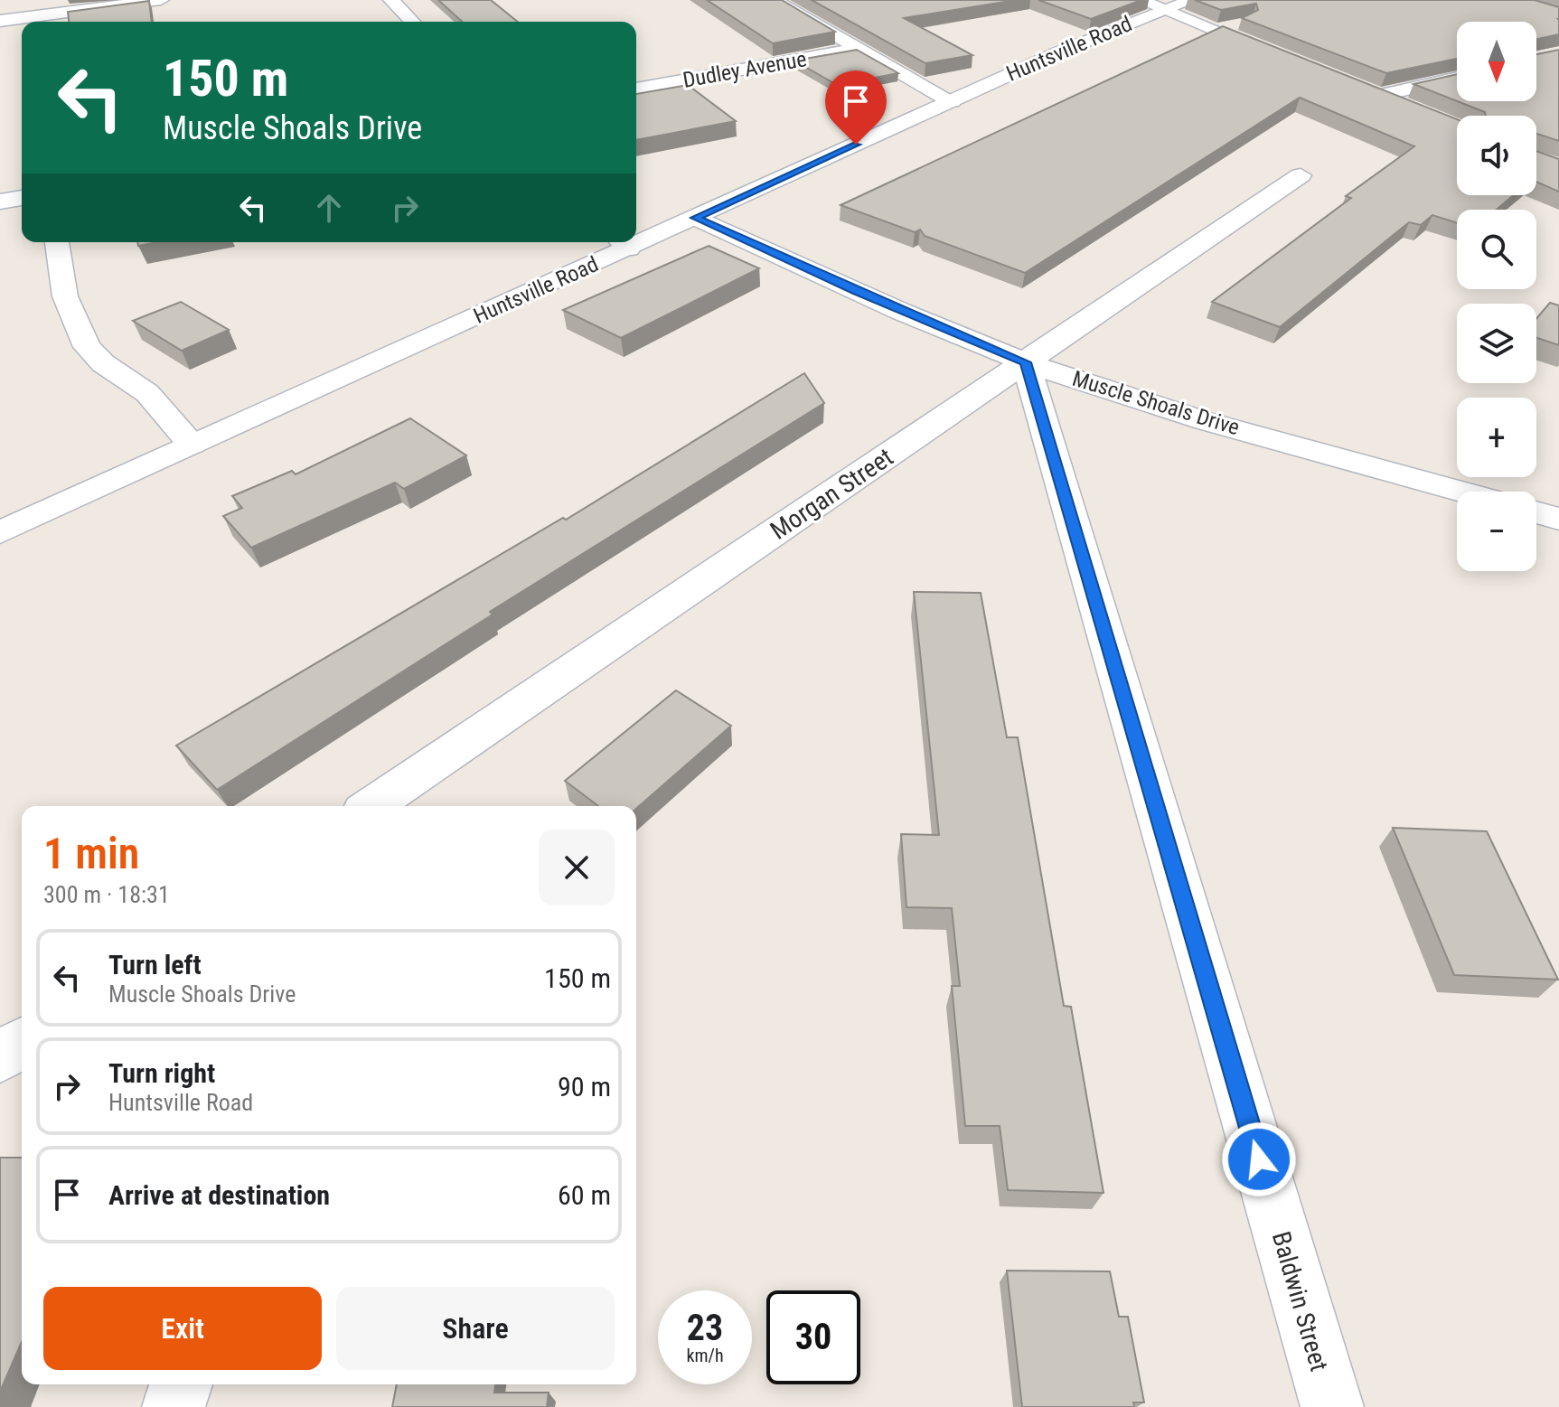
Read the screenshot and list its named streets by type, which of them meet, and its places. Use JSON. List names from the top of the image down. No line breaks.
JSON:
{"streets":{"street":["Huntsville Road","Dudley Avenue","Muscle Shoals Drive","Morgan Street","Baldwin Street"]},"crossings":[["Huntsville Road","Muscle Shoals Drive"],["Muscle Shoals Drive","Morgan Street"],["Muscle Shoals Drive","Baldwin Street"],["Morgan Street","Baldwin Street"]],"north":"bottom","page":{"map_buttons":["+","−"],"turn":["150 m","Muscle Shoals Drive"],"heading":["1 min","300 m · 18:31"],"list":[{"name":"Turn left","note":"Muscle Shoals Drive","value":"150 m"},{"name":"Turn right","note":"Huntsville Road","value":"90 m"},{"name":"Arrive at destination","value":"60 m"}],"buttons":["Exit","Share"],"speed":"23 km/h","limit":"30"}}
